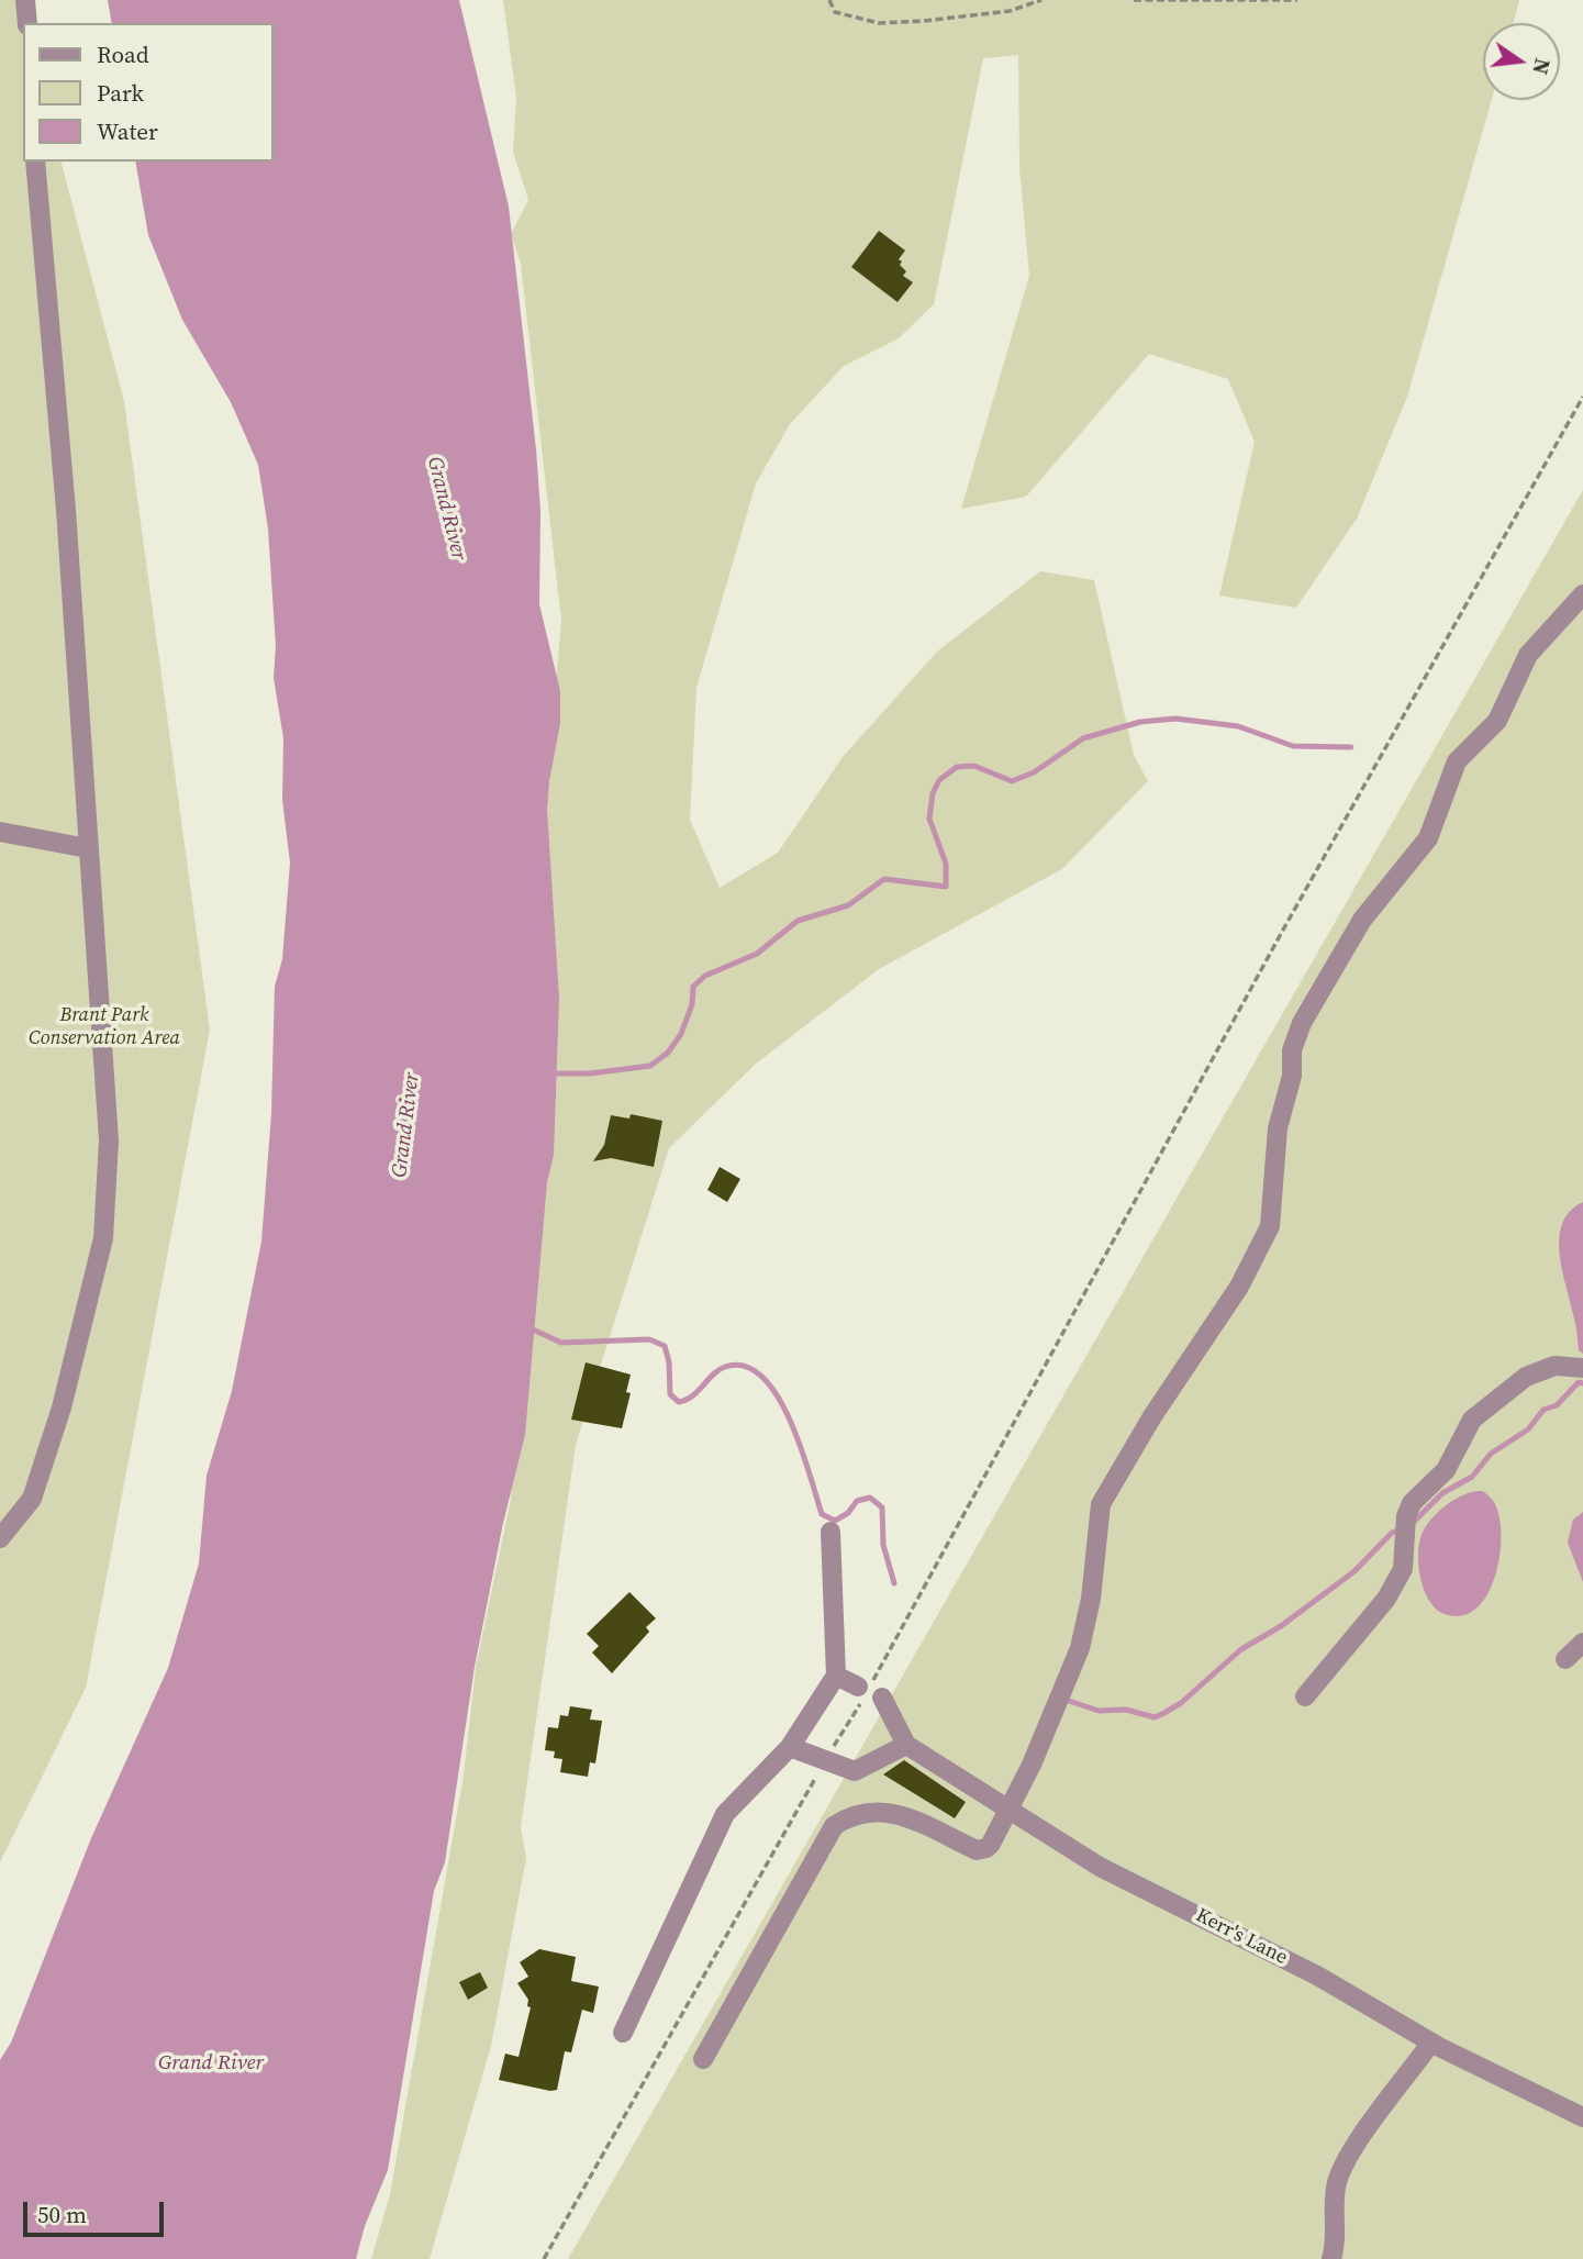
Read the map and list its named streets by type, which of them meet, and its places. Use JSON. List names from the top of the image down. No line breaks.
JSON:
{"streets":{"street":["Kerr's Lane"]},"water":["Grand River"],"parks":["Brant Park Conservation Area"],"legend":["Road","Park","Water"],"scale_bar":"50 m","north":"right"}
